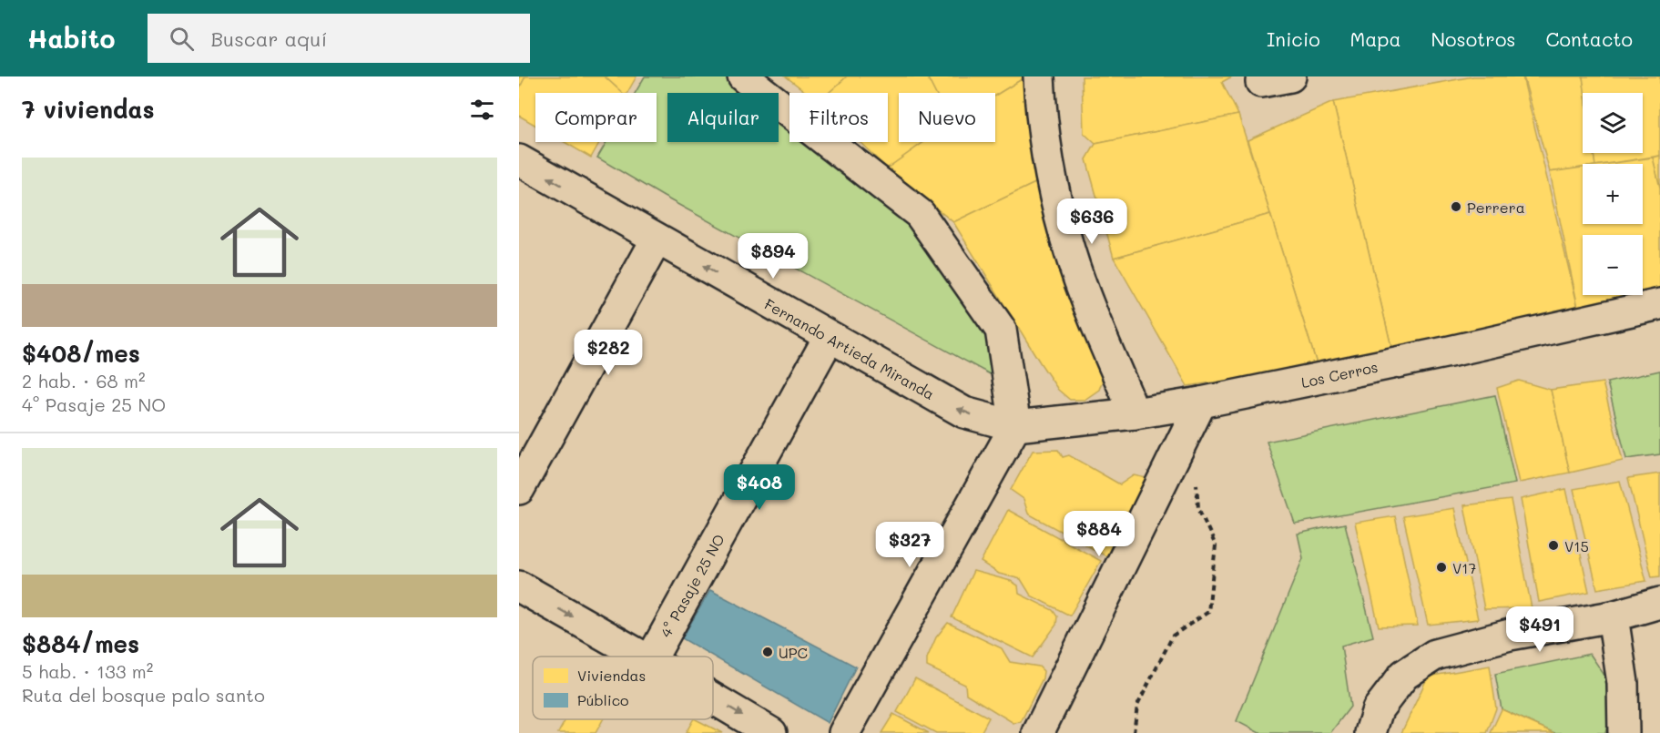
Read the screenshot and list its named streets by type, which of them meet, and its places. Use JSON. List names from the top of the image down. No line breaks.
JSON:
{"streets":{"street":["Fernando Artieda Miranda","Los Cerros","4° Pasaje 25 NO"]},"crossings":[["Fernando Artieda Miranda","Los Cerros"],["Fernando Artieda Miranda","4° Pasaje 25 NO"]],"one_way":["Fernando Artieda Miranda"],"places":["Perrera","V15","V17","UPC"],"legend":["Viviendas","Público"],"page":{"header":"Habito","search":"Buscar aquí","nav":["Inicio","Mapa","Nosotros","Contacto"],"heading":"7 viviendas","map_buttons":["+","−"],"chip":["Comprar","Alquilar","Filtros","Nuevo"],"list":[{"name":"$408/mes","note":"2 hab. · 68 m² · 4° Pasaje 25 NO"},{"name":"$884/mes","note":"5 hab. · 133 m² · Ruta del bosque palo santo"}],"price":["$636","$894","$282","$408","$884","$327","$491"]}}
